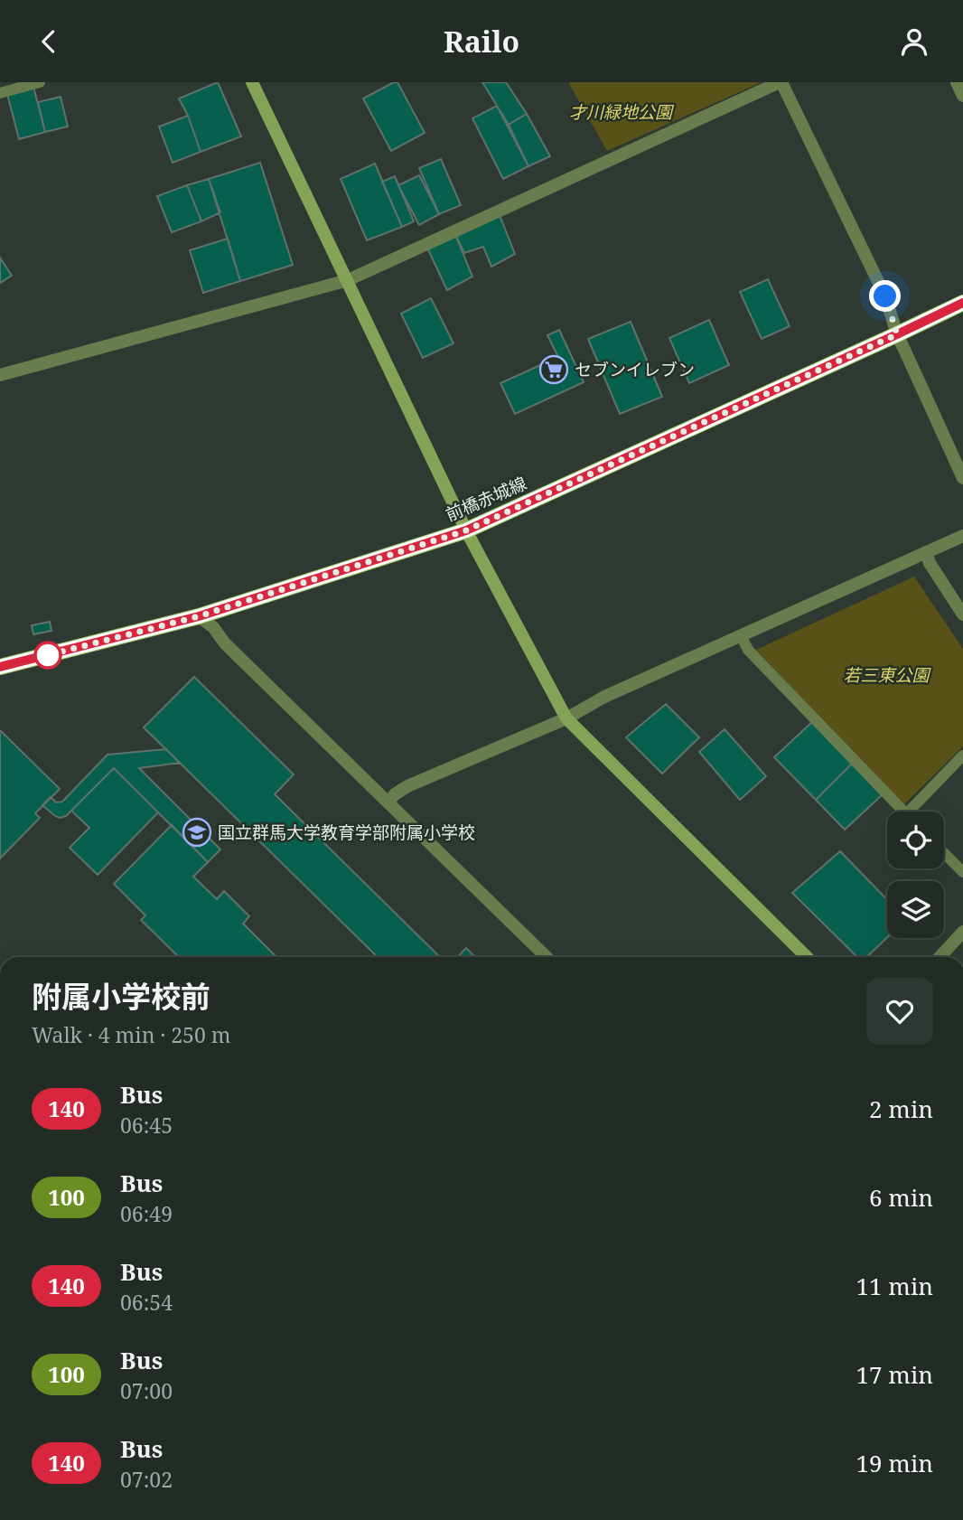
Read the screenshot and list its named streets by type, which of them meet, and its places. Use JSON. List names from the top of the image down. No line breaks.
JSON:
{"streets":{"main road":["前橋赤城線"]},"parks":["才川緑地公園","若三東公園"],"places":{"supermarket":["セブンイレブン"],"school or university":["国立群馬大学教育学部附属小学校"]},"lines":["bus line 140"],"page":{"header":"Railo","heading":["附属小学校前","Walk · 4 min · 250 m"],"list":[{"mark":"140","name":"Bus","note":"06:45","value":"2 min"},{"mark":"100","name":"Bus","note":"06:49","value":"6 min"},{"mark":"140","name":"Bus","note":"06:54","value":"11 min"},{"mark":"100","name":"Bus","note":"07:00","value":"17 min"},{"mark":"140","name":"Bus","note":"07:02","value":"19 min"}]}}
